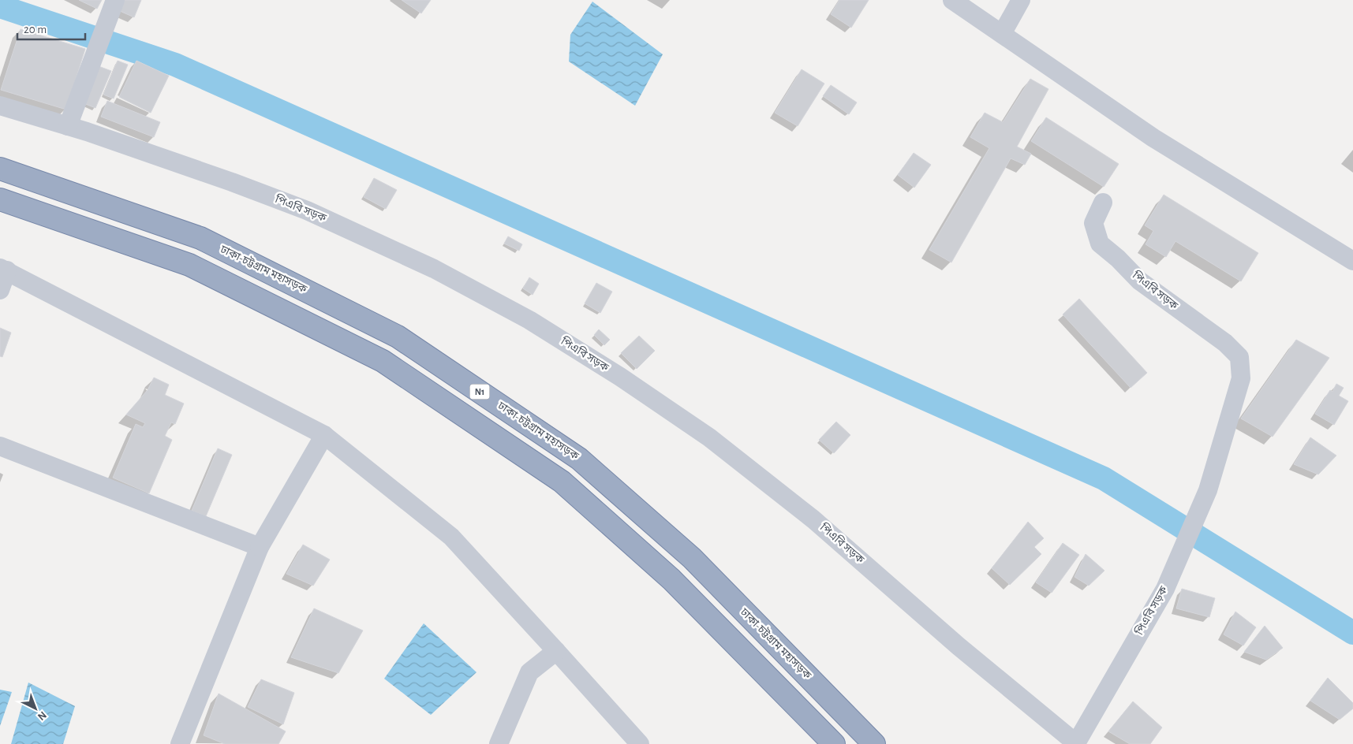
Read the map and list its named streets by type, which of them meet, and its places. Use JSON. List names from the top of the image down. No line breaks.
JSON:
{"streets":{"highway":["ঢাকা-চট্টগ্রাম মহাসড়ক","N1"],"street":["পিএবি সড়ক"]},"scale_bar":"20 m","north":"bottom right"}
